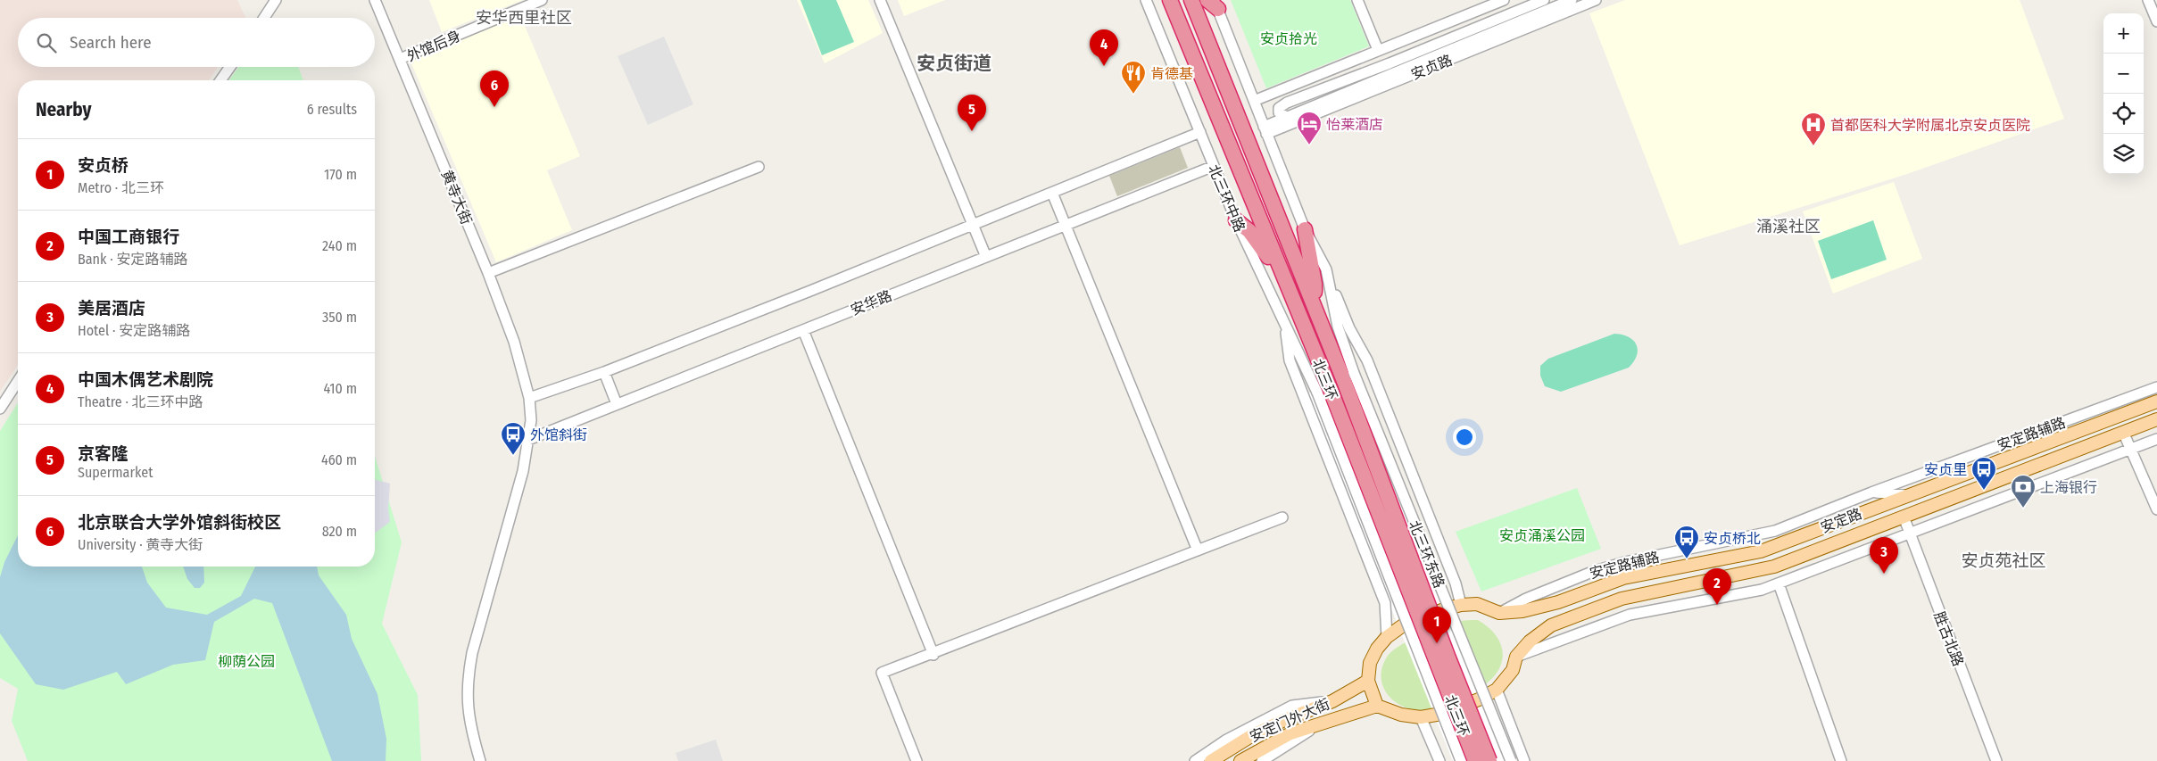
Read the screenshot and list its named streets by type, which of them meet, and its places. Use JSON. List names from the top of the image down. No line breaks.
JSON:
{"streets":{"highway":["北三环"],"main road":["安定路","安定门外大街"],"street":["外馆后身","安贞路","黄寺大街","北三环中路","安华路","安定路辅路","北三环东路","胜古北路"]},"crossings":[["外馆后身","黄寺大街"],["黄寺大街","安华路"],["北三环中路","安华路"],["北三环中路","北三环"],["北三环","北三环东路"],["安定路辅路","安定路"],["安定路","胜古北路"]],"districts":["安华西里社区","安贞街道","涌溪社区","安贞苑社区"],"parks":["安贞拾光","安贞涌溪公园","柳荫公园"],"places":{"restaurant":["肯德基"],"hotel":["怡莱酒店"],"hospital":["首都医科大学附属北京安贞医院"],"bus stop":["外馆斜街","安贞里","安贞桥北"],"bank":["上海银行"]},"page":{"map_buttons":["+","−"],"search":"Search here","pins":["4","6","5","3","2","1"],"heading":["Nearby","6 results"],"list":[{"mark":"1","name":"安贞桥","note":"Metro · 北三环","value":"170 m"},{"mark":"2","name":"中国工商银行","note":"Bank · 安定路辅路","value":"240 m"},{"mark":"3","name":"美居酒店","note":"Hotel · 安定路辅路","value":"350 m"},{"mark":"4","name":"中国木偶艺术剧院","note":"Theatre · 北三环中路","value":"410 m"},{"mark":"5","name":"京客隆","note":"Supermarket","value":"460 m"},{"mark":"6","name":"北京联合大学外馆斜街校区","note":"University · 黄寺大街","value":"820 m"}]}}
